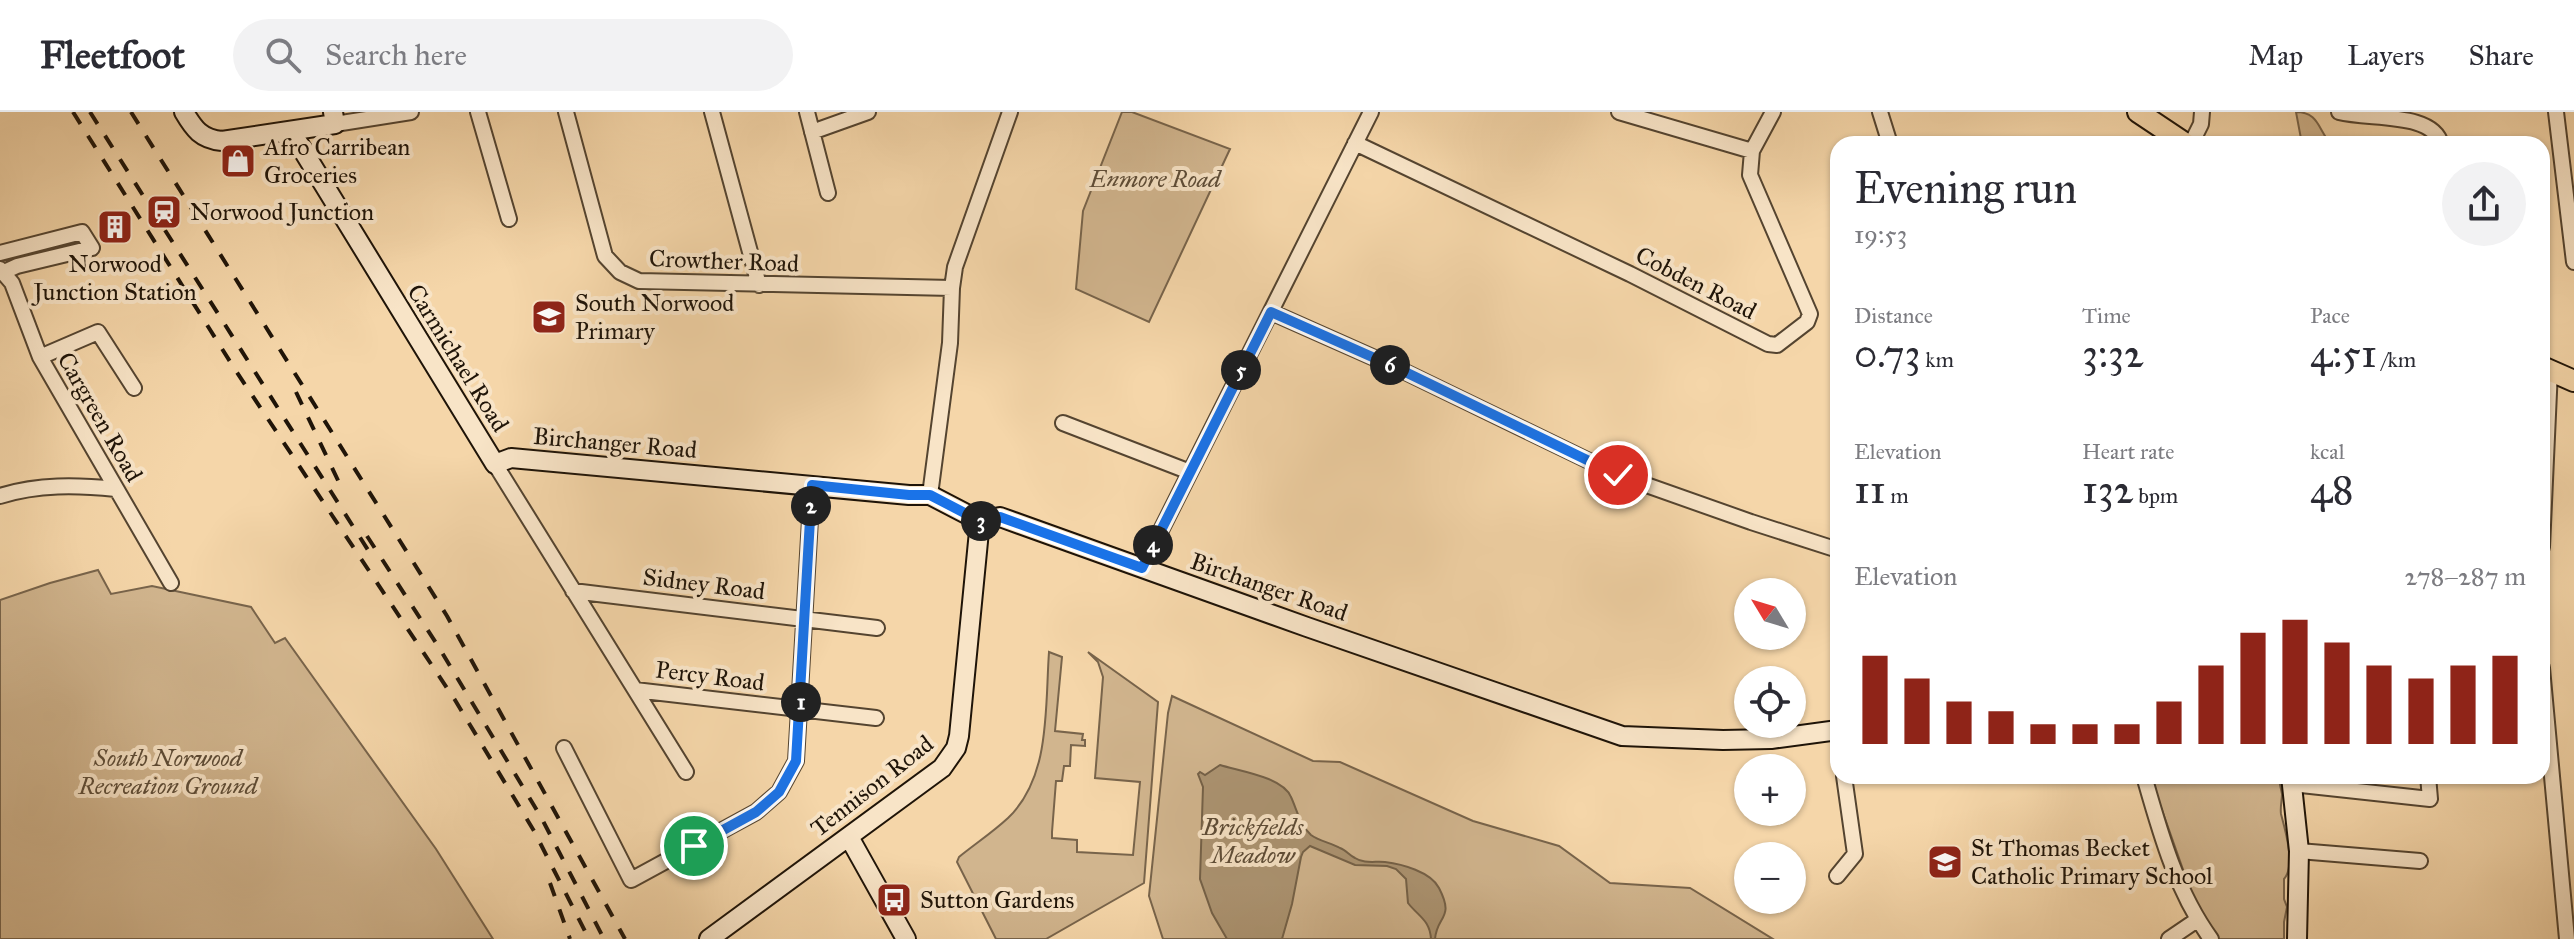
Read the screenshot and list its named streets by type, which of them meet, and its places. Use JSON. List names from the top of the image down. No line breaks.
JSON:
{"streets":{"street":["Crowther Road","Cobden Road","Carmichael Road","Cargreen Road","Birchanger Road","Sidney Road","Percy Road","Tennison Road"]},"crossings":[["Carmichael Road","Birchanger Road"],["Carmichael Road","Sidney Road"],["Carmichael Road","Percy Road"],["Birchanger Road","Tennison Road"]],"parks":["Enmore Road","South Norwood Recreation Ground","Brickfields Meadow"],"places":{"shop":["Afro Carribean Groceries"],"station":["Norwood Junction"],"building":["Norwood Junction Station"],"school or university":["South Norwood Primary","St Thomas Becket Catholic Primary School"],"bus stop":["Sutton Gardens"]},"north":"top left","page":{"header":"Fleetfoot","search":"Search here","nav":["Map","Layers","Share"],"heading":["Evening run","19:53"],"stats":[["Distance","0.73 km"],["Time","3:32"],["Pace","4:51 /km"],["Elevation","11 m"],["Heart rate","132 bpm"],["kcal","48"]],"pins":["6","5","2","3","4","1"],"chart":["Elevation","278–287 m"],"map_buttons":["+","−"]}}
